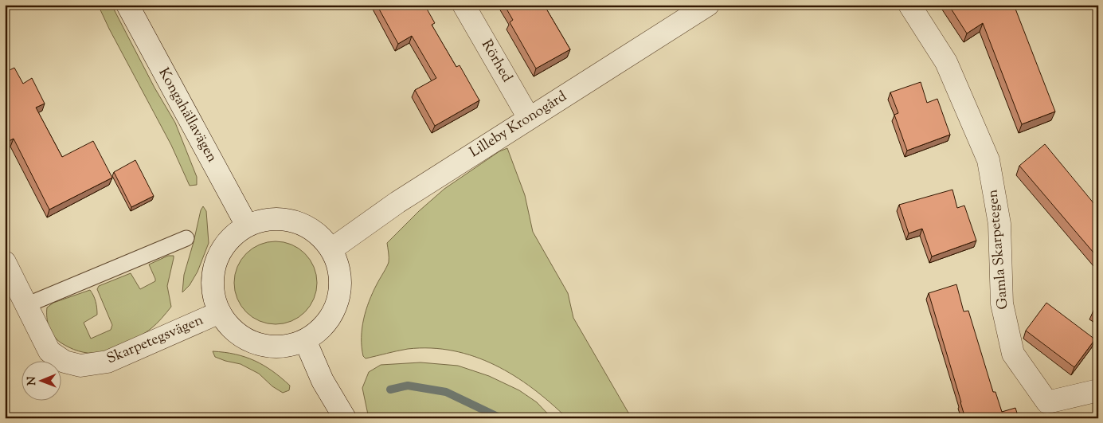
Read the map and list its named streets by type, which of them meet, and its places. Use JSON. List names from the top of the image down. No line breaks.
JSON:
{"streets":{"street":["Rörhed","Kongahällavägen","Lilleby Kronogård","Gamla Skarpetegen","Skarpetegsvägen"]},"crossings":[["Rörhed","Lilleby Kronogård"],["Kongahällavägen","Lilleby Kronogård"],["Kongahällavägen","Skarpetegsvägen"],["Lilleby Kronogård","Skarpetegsvägen"]],"north":"left"}
